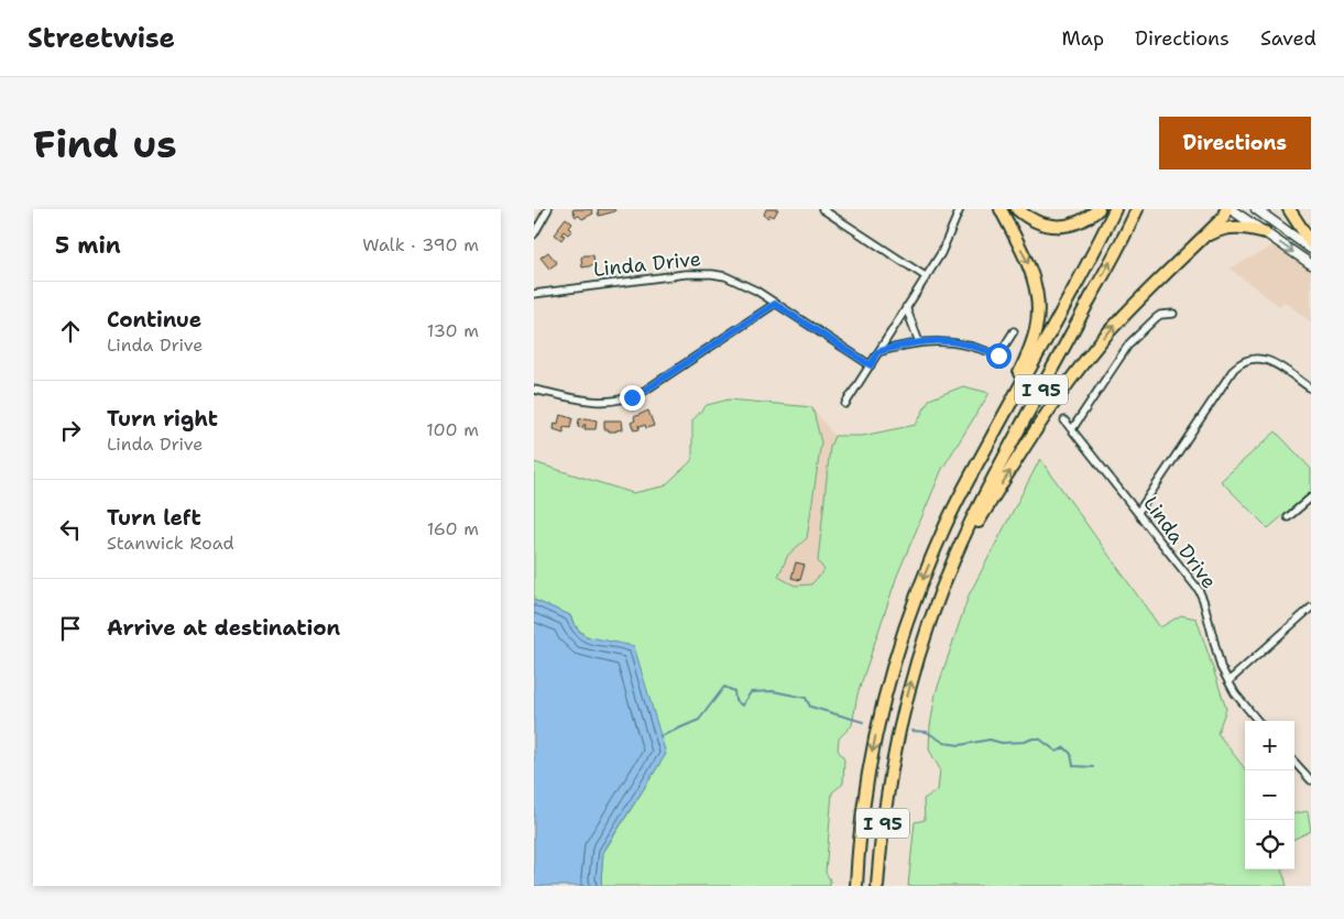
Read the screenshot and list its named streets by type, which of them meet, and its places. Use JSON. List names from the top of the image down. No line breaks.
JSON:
{"streets":{"highway":["I 95"],"street":["Linda Drive"]},"page":{"header":"Streetwise","nav":["Map","Directions","Saved"],"buttons":"Directions","title":"Find us","heading":["5 min","Walk · 390 m"],"list":[["Continue","Linda Drive","130 m"],["Turn right","Linda Drive","100 m"],["Turn left","Stanwick Road","160 m"],"Arrive at destination"],"map_buttons":["+","−"]}}
